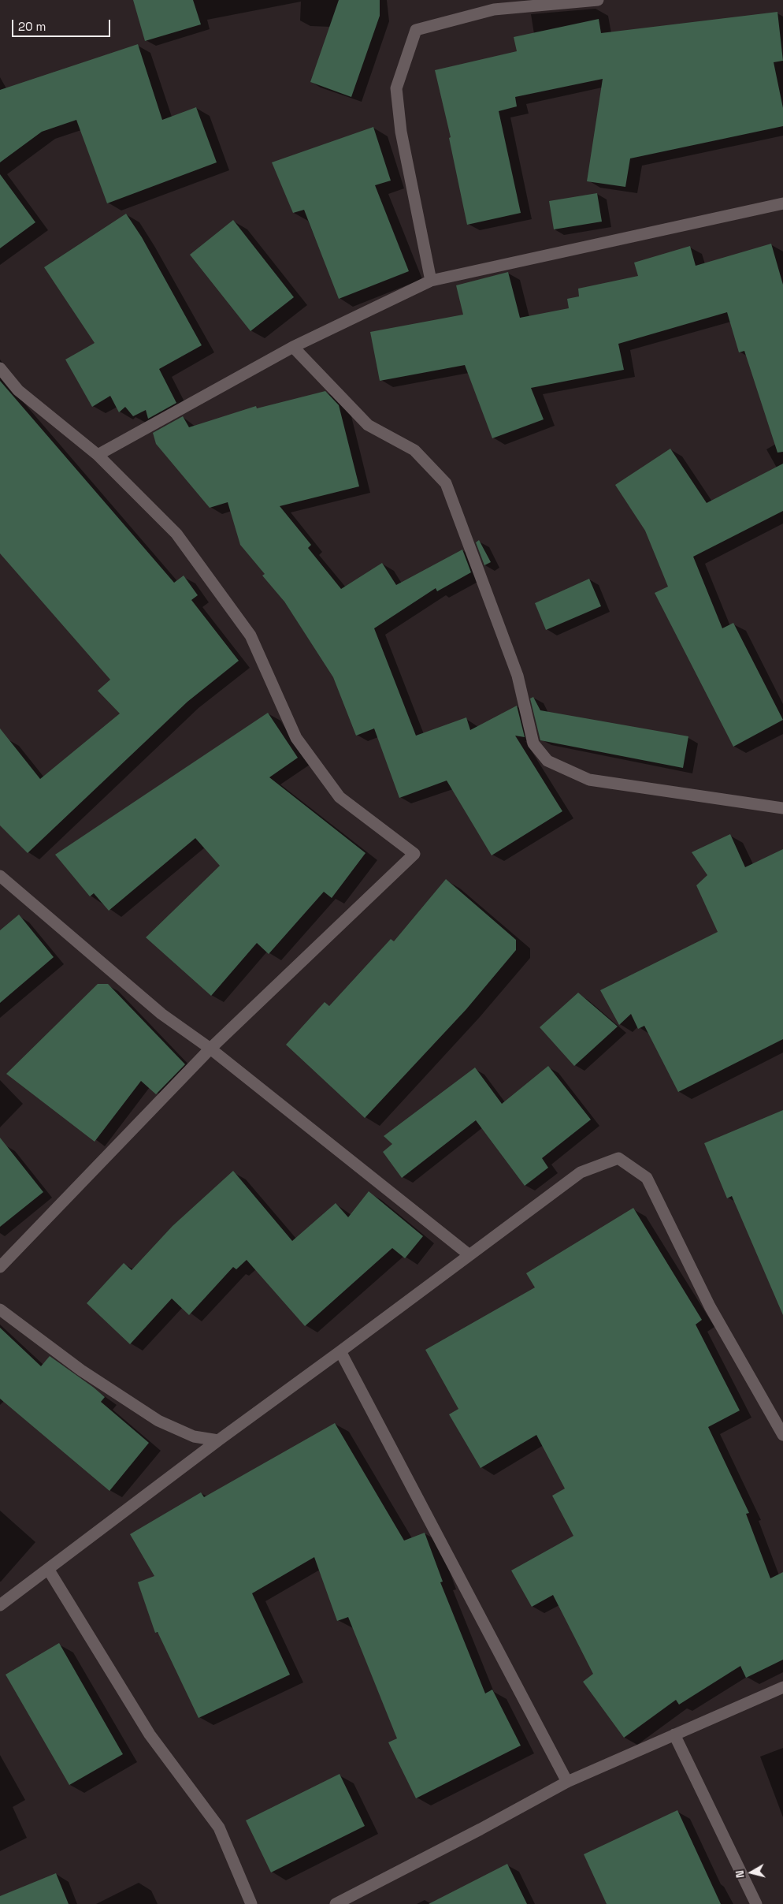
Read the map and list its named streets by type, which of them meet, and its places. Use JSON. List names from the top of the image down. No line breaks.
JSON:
{"scale_bar":"20 m","north":"left"}
